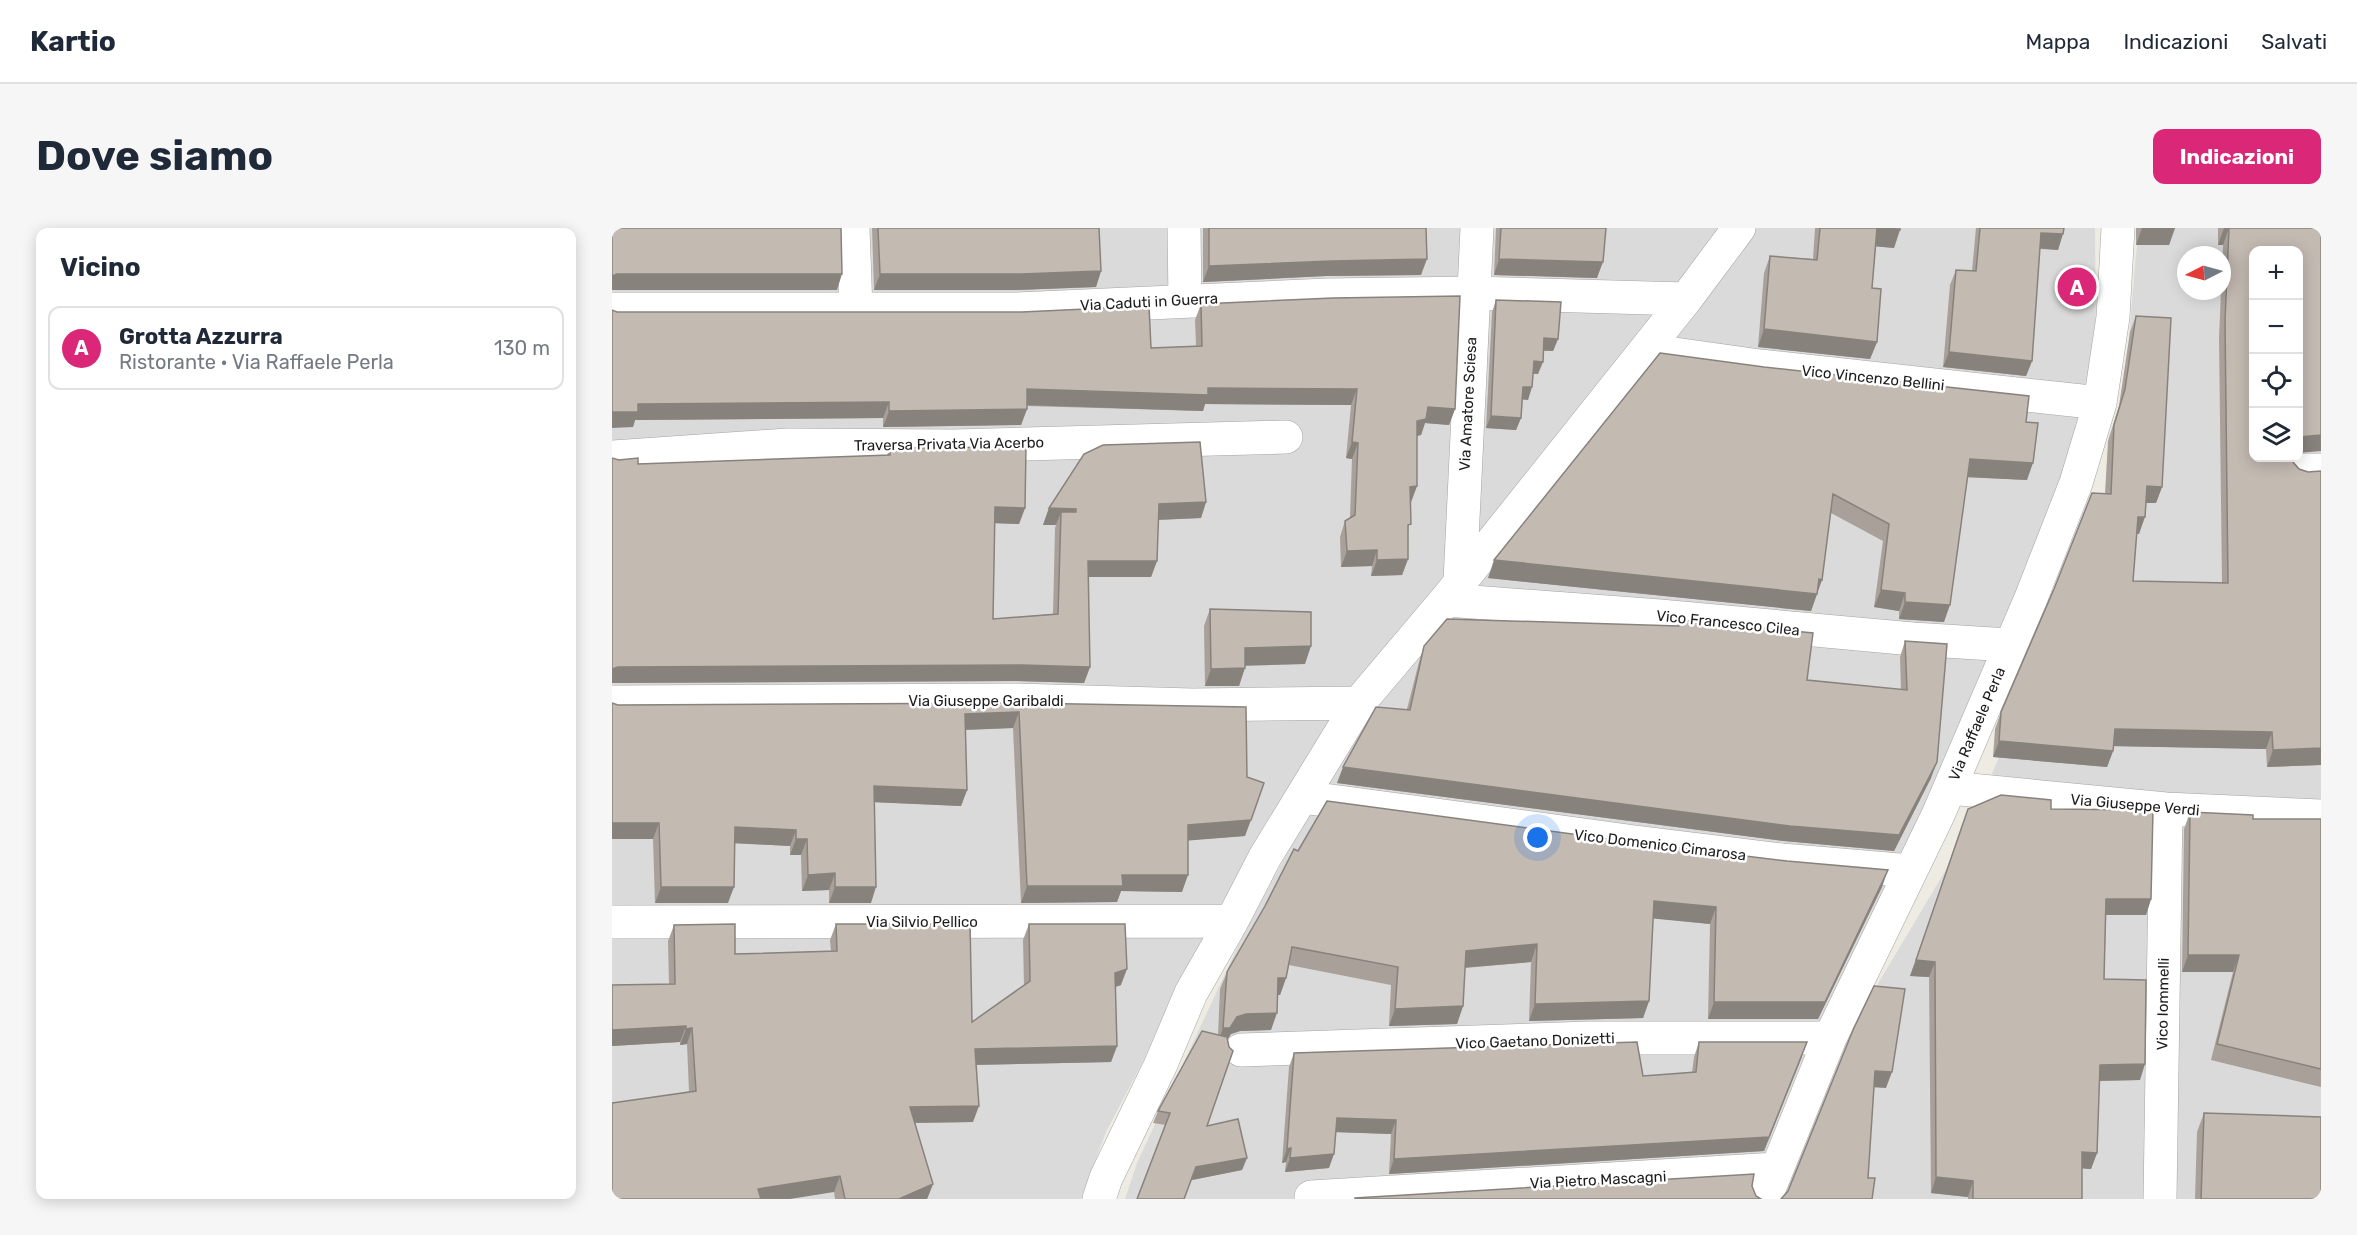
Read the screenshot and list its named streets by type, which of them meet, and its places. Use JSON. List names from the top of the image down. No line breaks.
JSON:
{"streets":{"street":["Via Caduti in Guerra","Vico Vincenzo Bellini","Via Amatore Sciesa","Traversa Privata Via Acerbo","Vico Francesco Cilea","Via Giuseppe Garibaldi","Via Raffaele Perla","Via Giuseppe Verdi","Vico Domenico Cimarosa","Via Silvio Pellico","Vico Iommelli","Vico Gaetano Donizetti","Via Pietro Mascagni"]},"crossings":[["Via Caduti in Guerra","Via Amatore Sciesa"],["Vico Vincenzo Bellini","Via Raffaele Perla"],["Via Amatore Sciesa","Vico Francesco Cilea"],["Vico Francesco Cilea","Via Raffaele Perla"],["Via Raffaele Perla","Via Giuseppe Verdi"],["Via Raffaele Perla","Vico Domenico Cimarosa"],["Via Raffaele Perla","Vico Gaetano Donizetti"],["Via Raffaele Perla","Via Pietro Mascagni"],["Via Giuseppe Verdi","Vico Iommelli"]],"north":"left","page":{"header":"Kartio","nav":["Mappa","Indicazioni","Salvati"],"buttons":"Indicazioni","title":"Dove siamo","heading":"Vicino","map_buttons":["+","−"],"pins":"A","list":[{"mark":"A","name":"Grotta Azzurra","note":"Ristorante · Via Raffaele Perla","value":"130 m"}]}}
